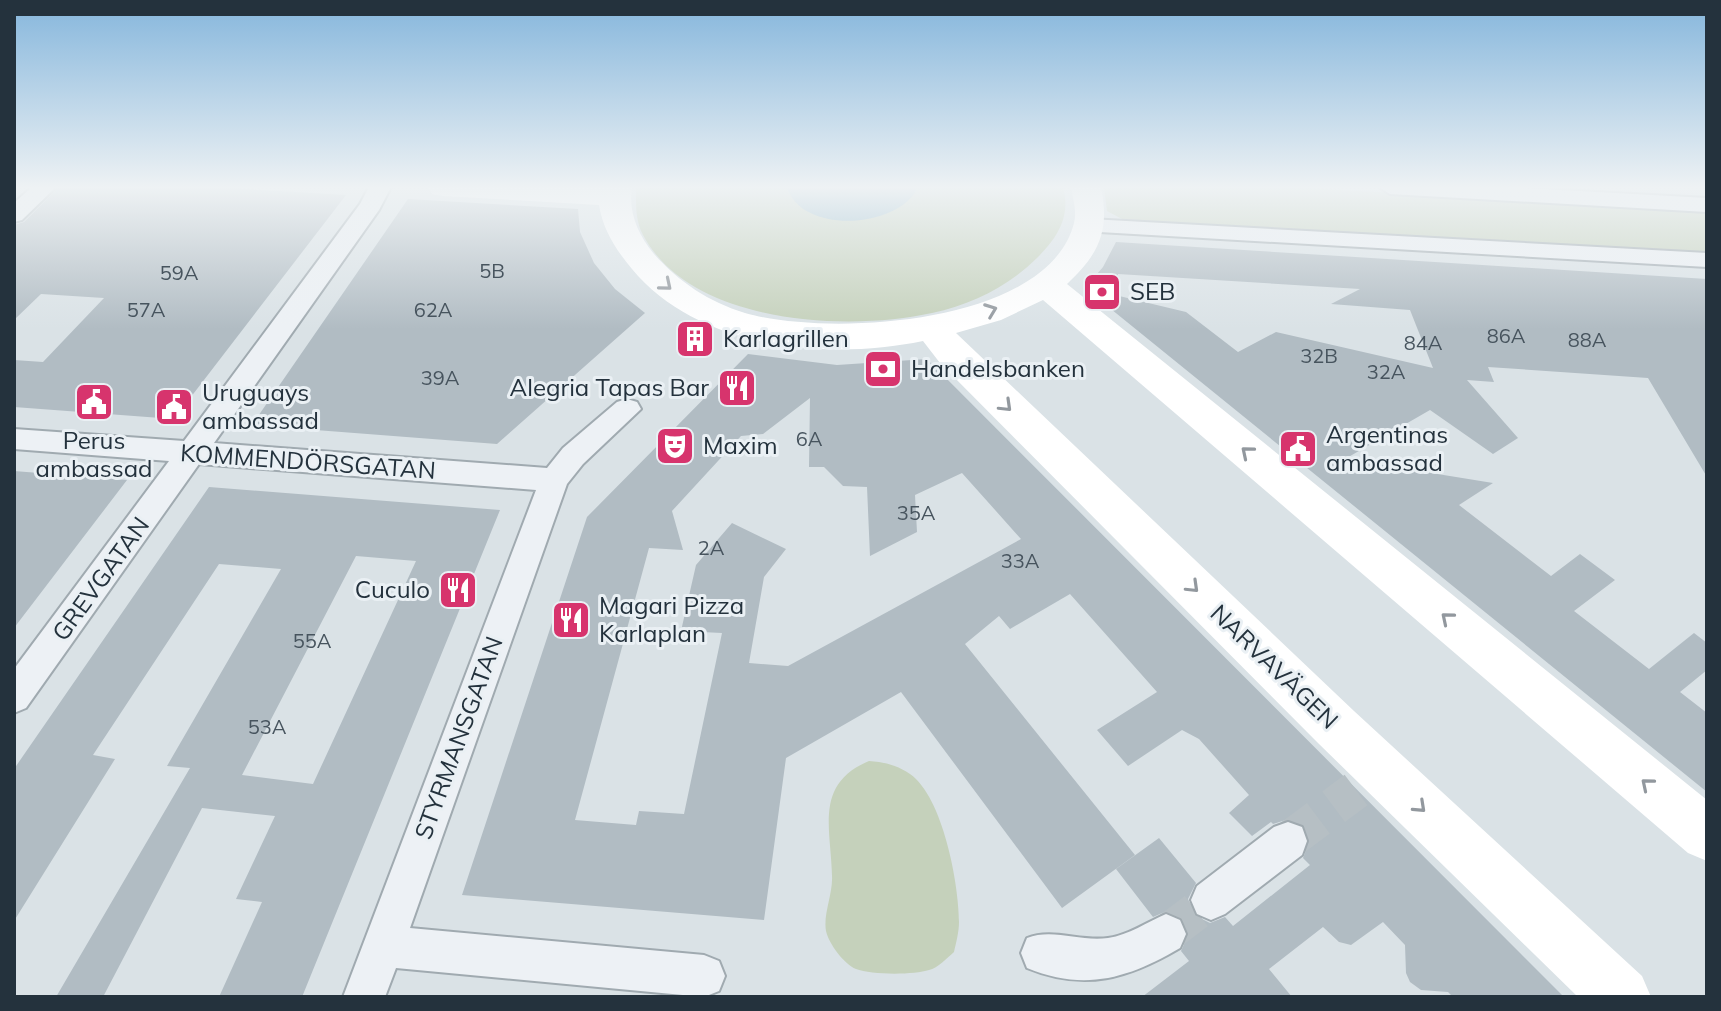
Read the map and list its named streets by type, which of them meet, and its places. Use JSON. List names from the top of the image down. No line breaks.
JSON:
{"streets":{"street":["KOMMENDÖRSGATAN","GREVGATAN","NARVAVÄGEN","STYRMANSGATAN"]},"crossings":[["KOMMENDÖRSGATAN","GREVGATAN"],["KOMMENDÖRSGATAN","STYRMANSGATAN"]],"places":{"bank":["SEB","Handelsbanken"],"building":["Karlagrillen"],"restaurant":["Alegria Tapas Bar","Cuculo","Magari Pizza Karlaplan"],"public building":["Perus ambassad","Uruguays ambassad","Argentinas ambassad"],"theatre":["Maxim"]},"house_numbers":["5B","59A","57A","62A","86A","88A","84A","32B","32A","39A","6A","35A","2A","33A","55A","53A"]}
